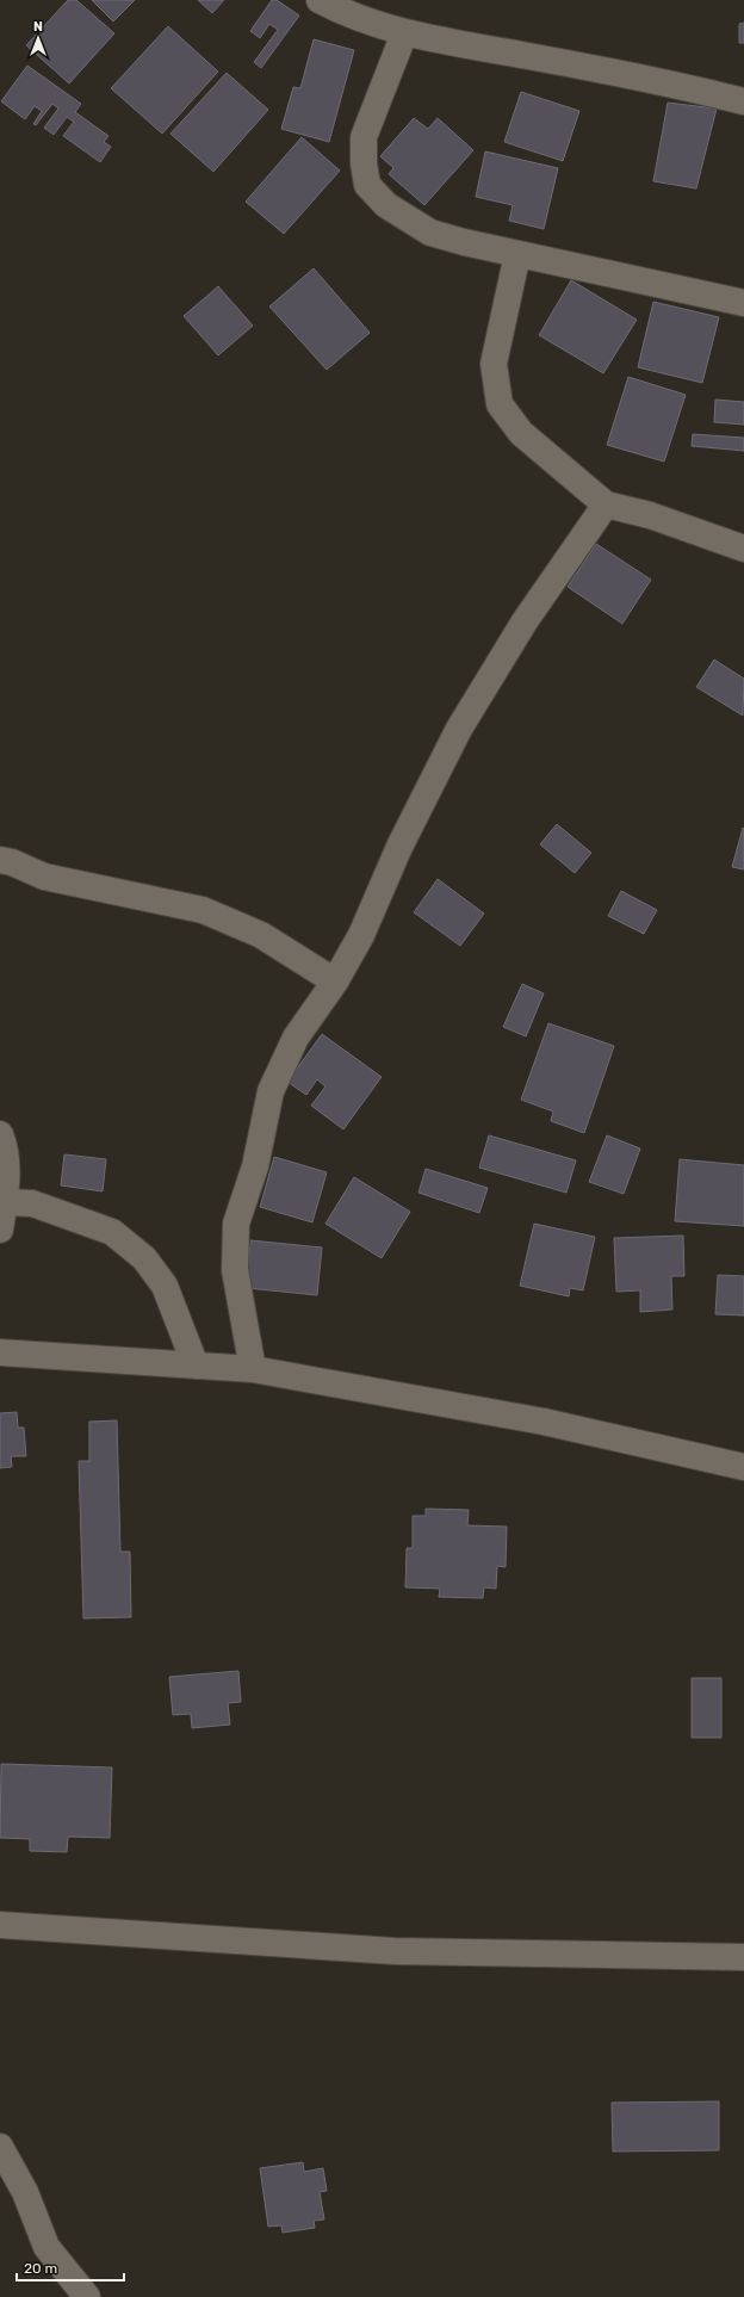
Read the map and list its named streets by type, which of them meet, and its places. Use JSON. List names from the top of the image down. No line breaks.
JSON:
{"scale_bar":"20 m","north":"top"}
